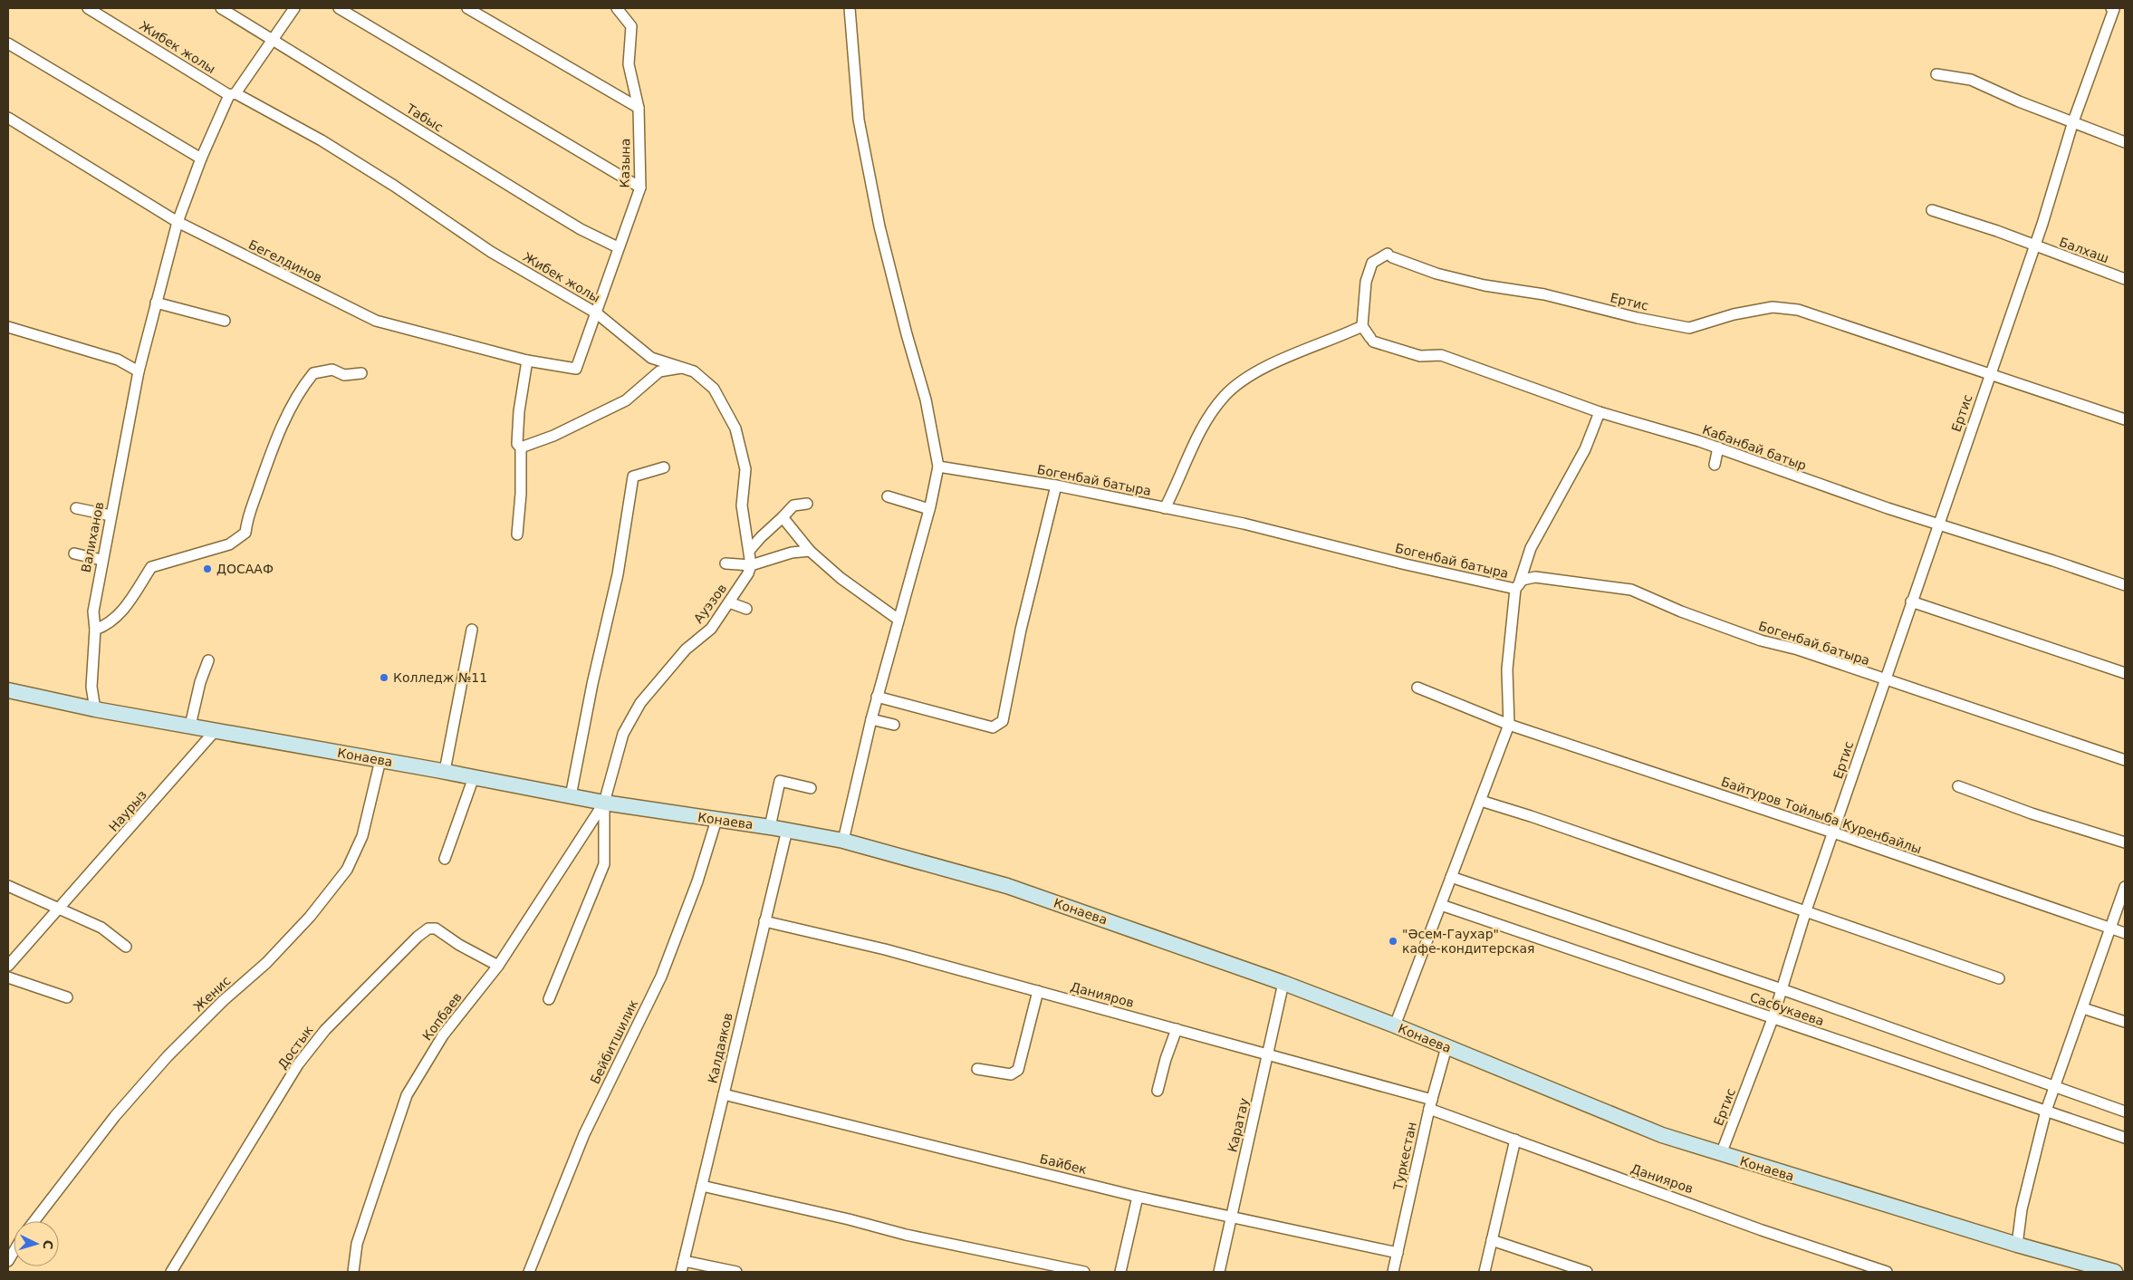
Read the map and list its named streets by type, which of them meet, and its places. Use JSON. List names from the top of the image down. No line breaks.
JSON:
{"streets":{"main road":["Конаева"],"street":["Жибек жолы","Табыс","Казына","Балхаш","Бегелдинов","Ертис","Кабанбай батыр","Богенбай батыра","Валиханов","Ауэзов","Наурыз","Байтуров Тойлыба Куренбайлы","Женис","Данияров","Сасбукаева","Копбаев","Бейбитшилик","Достык","Калдаяков","Каратау","Туркестан","Байбек"]},"crossings":[["Жибек жолы","Казына"],["Жибек жолы","Валиханов"],["Жибек жолы","Ауэзов"],["Табыс","Казына"],["Табыс","Валиханов"],["Казына","Бегелдинов"],["Бегелдинов","Валиханов"],["Ертис","Кабанбай батыр"],["Ертис","Богенбай батыра"],["Ертис","Конаева"],["Ертис","Байтуров Тойлыба Куренбайлы"],["Ертис","Сасбукаева"],["Валиханов","Конаева"],["Ауэзов","Конаева"],["Ауэзов","Копбаев"],["Конаева","Наурыз"],["Конаева","Женис"],["Конаева","Копбаев"],["Конаева","Бейбитшилик"],["Конаева","Калдаяков"],["Конаева","Каратау"],["Конаева","Туркестан"],["Данияров","Калдаяков"],["Данияров","Каратау"],["Данияров","Туркестан"],["Копбаев","Достык"],["Калдаяков","Байбек"],["Каратау","Байбек"],["Туркестан","Байбек"]],"places":["ДОСААФ","Колледж №11","\"Әсем-Гаухар\" кафе-кондитерская"],"north":"right"}
